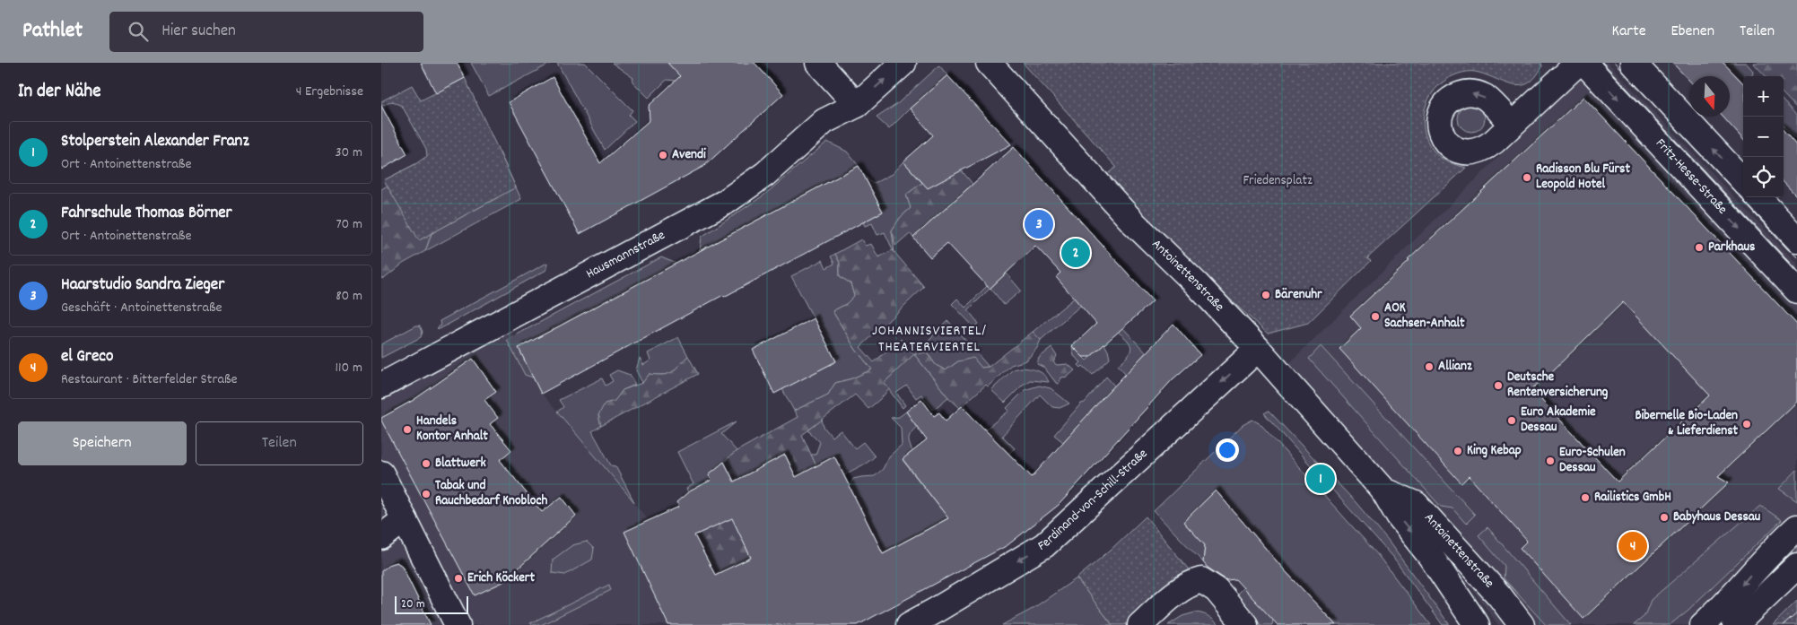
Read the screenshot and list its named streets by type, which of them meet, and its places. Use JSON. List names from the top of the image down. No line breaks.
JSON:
{"streets":{"street":["Fritz-Hesse-Straße","Hausmannstraße","Antoinettenstraße","Ferdinand-von-Schill-Straße"]},"crossings":[["Antoinettenstraße","Ferdinand-von-Schill-Straße"]],"one_way":["Ferdinand-von-Schill-Straße"],"districts":["JOHANNISVIERTEL/ THEATERVIERTEL"],"parks":["Friedensplatz"],"places":["Avendi","Radisson Blu Fürst Leopold Hotel","Parkhaus","Bärenuhr","AOK Sachsen-Anhalt","Allianz","Deutsche Rentenversicherung","Euro Akademie Dessau","Bibernelle Bio-Laden & Lieferdienst","Handels Kontor Anhalt","King Kebap","Euro-Schulen Dessau","Blattwerk","Tabak und Rauchbedarf Knobloch","Railistics GmbH","Babyhaus Dessau","Erich Köckert"],"scale_bar":"20 m","north":"bottom","page":{"header":"Pathlet","search":"Hier suchen","nav":["Karte","Ebenen","Teilen"],"heading":["In der Nähe","4 Ergebnisse"],"map_buttons":["+","−"],"list":[{"mark":"1","name":"Stolperstein Alexander Franz","note":"Ort · Antoinettenstraße","value":"30 m"},{"mark":"2","name":"Fahrschule Thomas Börner","note":"Ort · Antoinettenstraße","value":"70 m"},{"mark":"3","name":"Haarstudio Sandra Zieger","note":"Geschäft · Antoinettenstraße","value":"80 m"},{"mark":"4","name":"el Greco","note":"Restaurant · Bitterfelder Straße","value":"110 m"}],"pins":["3","2","1","4"],"buttons":["Speichern","Teilen"],"scale":"20 m"}}
